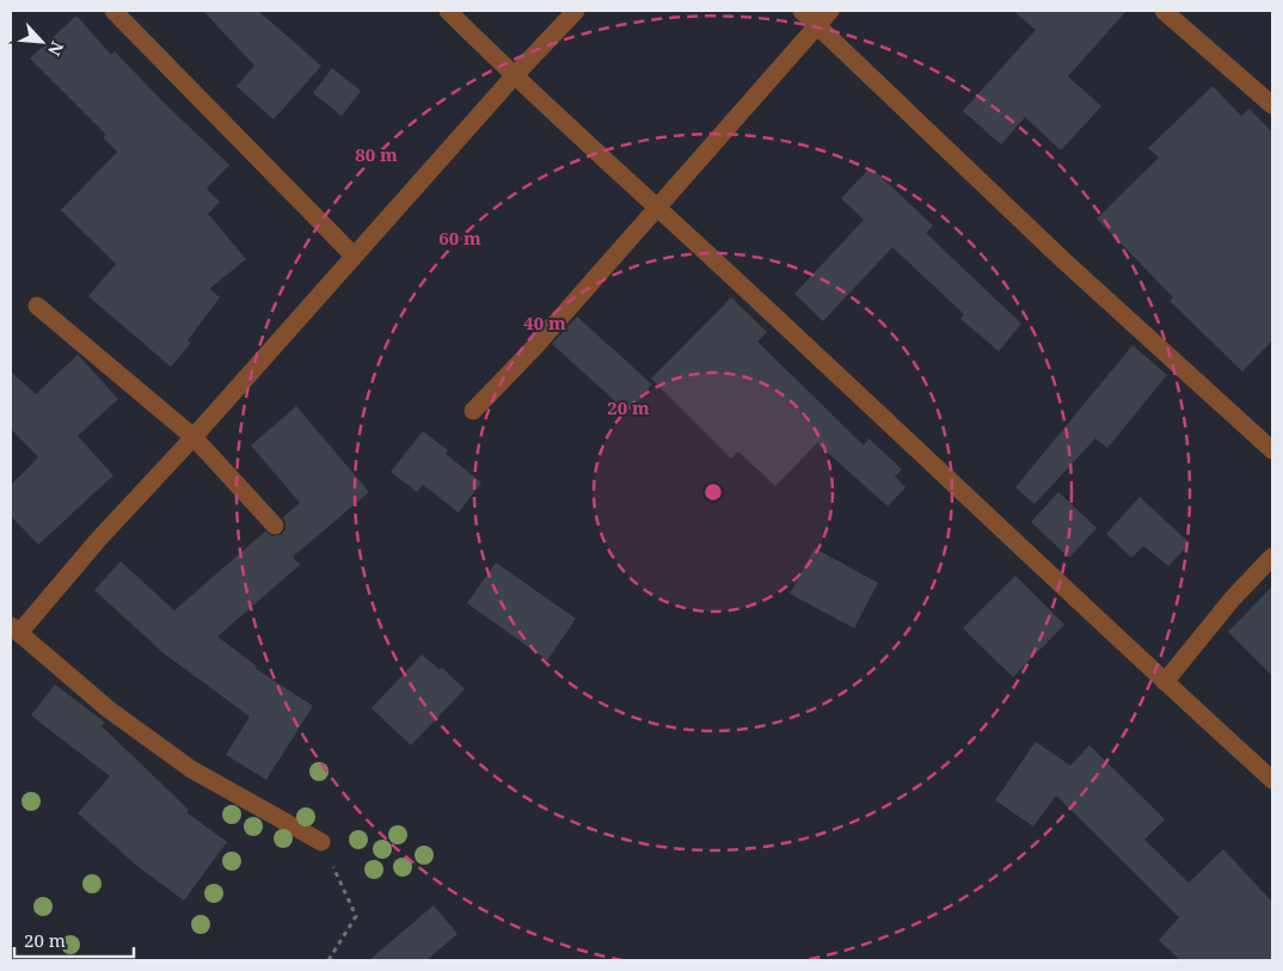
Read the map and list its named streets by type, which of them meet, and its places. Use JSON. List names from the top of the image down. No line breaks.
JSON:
{"scale_bar":"20 m","north":"bottom right","rings":["80 m","60 m","40 m","20 m"]}
